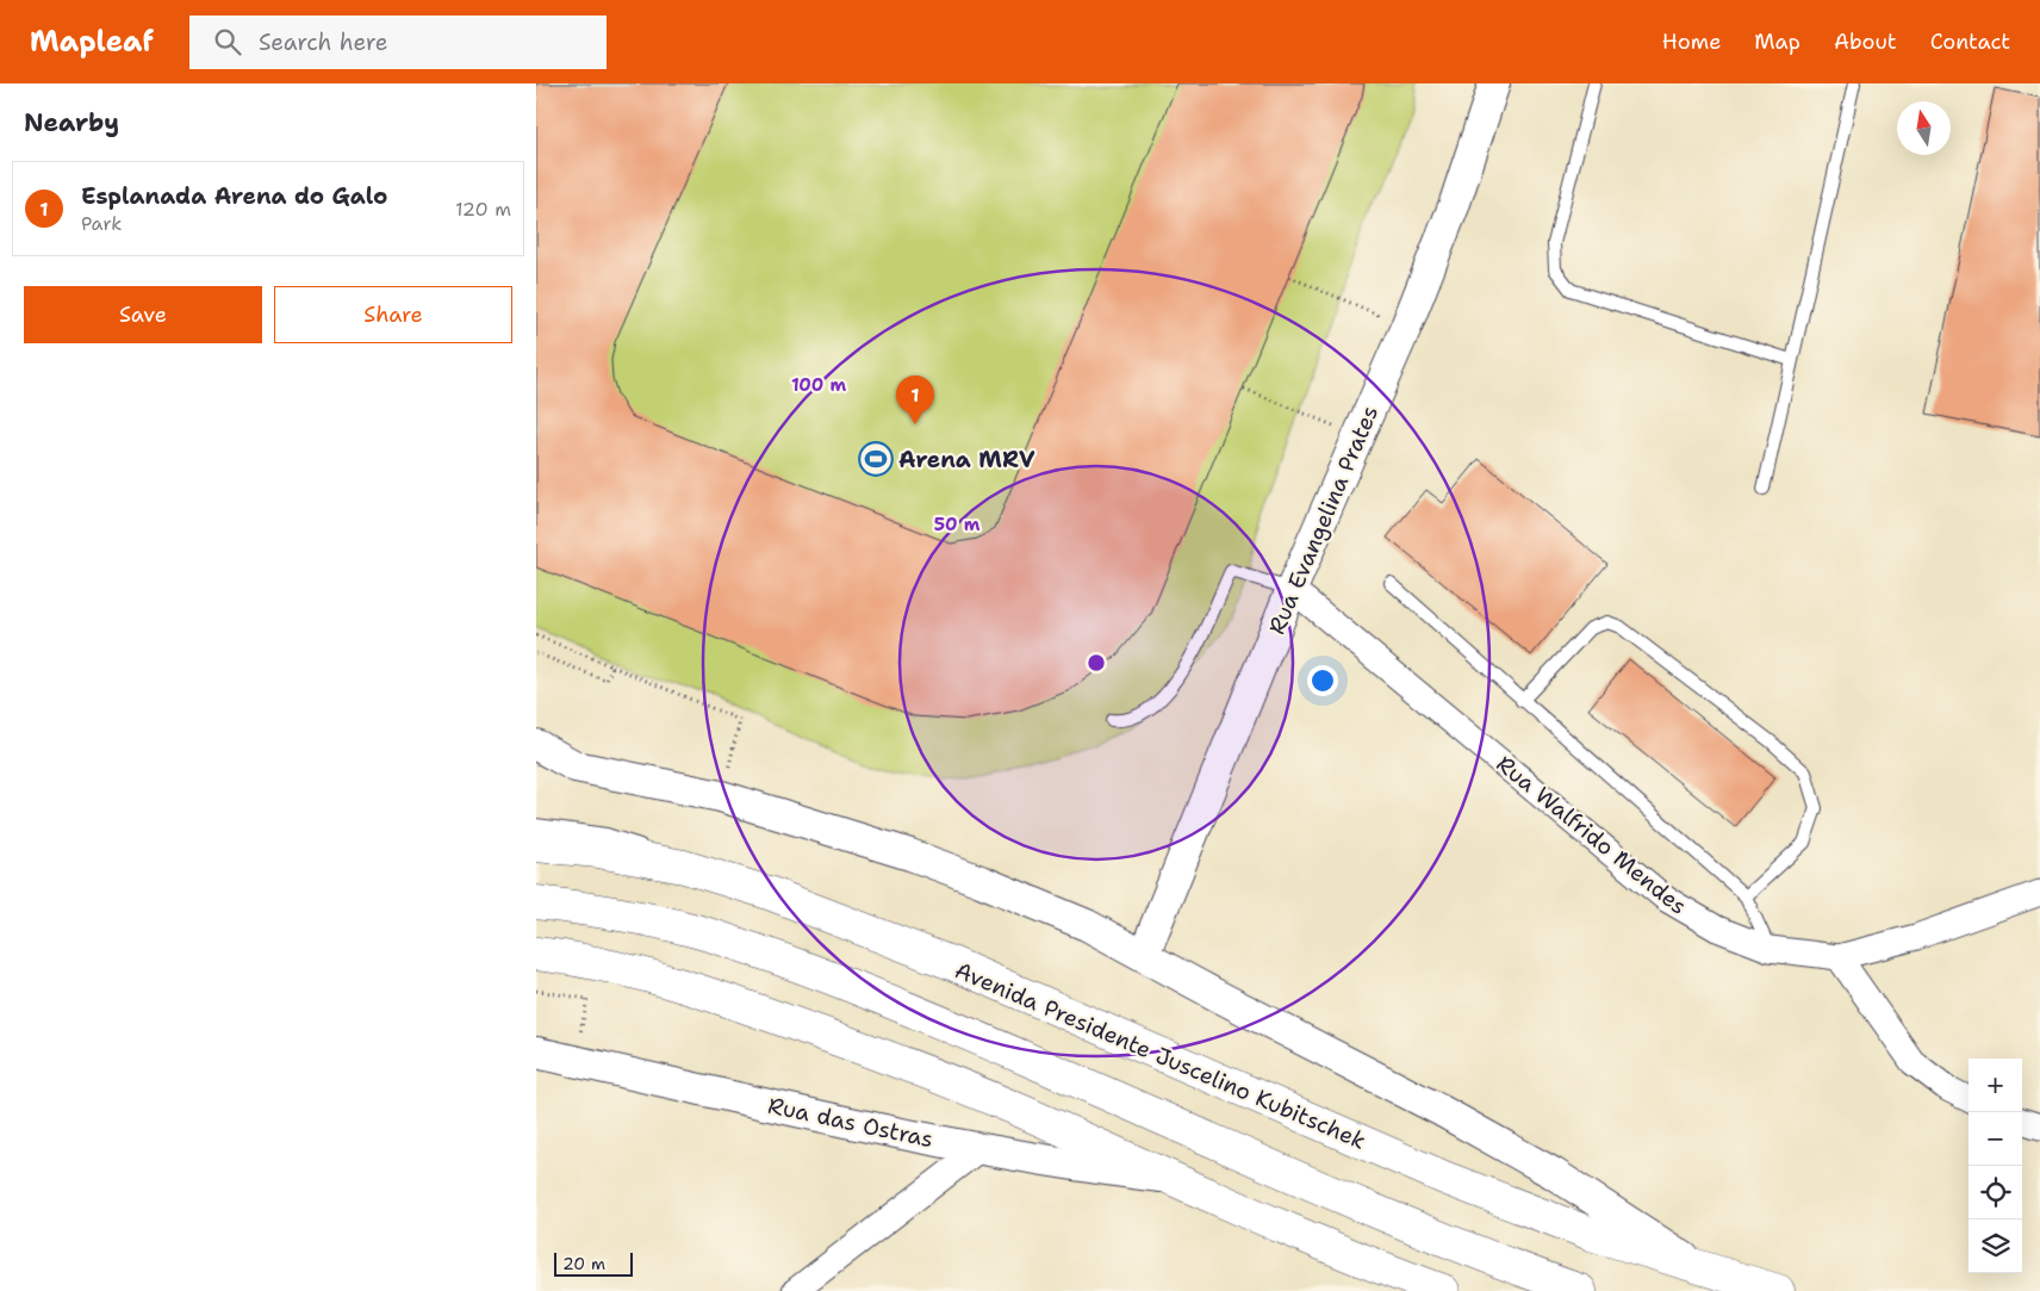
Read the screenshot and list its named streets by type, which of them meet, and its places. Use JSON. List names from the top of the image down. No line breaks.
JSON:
{"streets":{"main road":["Avenida Presidente Juscelino Kubitschek"],"street":["Rua Evangelina Prates","Rua Walfrido Mendes","Rua das Ostras"]},"crossings":[["Rua Evangelina Prates","Rua Walfrido Mendes"]],"places":{"sports":["Arena MRV"]},"scale_bar":"20 m","north":"top","page":{"header":"Mapleaf","search":"Search here","nav":["Home","Map","About","Contact"],"heading":"Nearby","list":[{"mark":"1","name":"Esplanada Arena do Galo","note":"Park","value":"120 m"}],"buttons":["Save","Share"],"pins":"1","map_buttons":["+","−"],"scale":"20 m"},"rings":["100 m","50 m"]}
